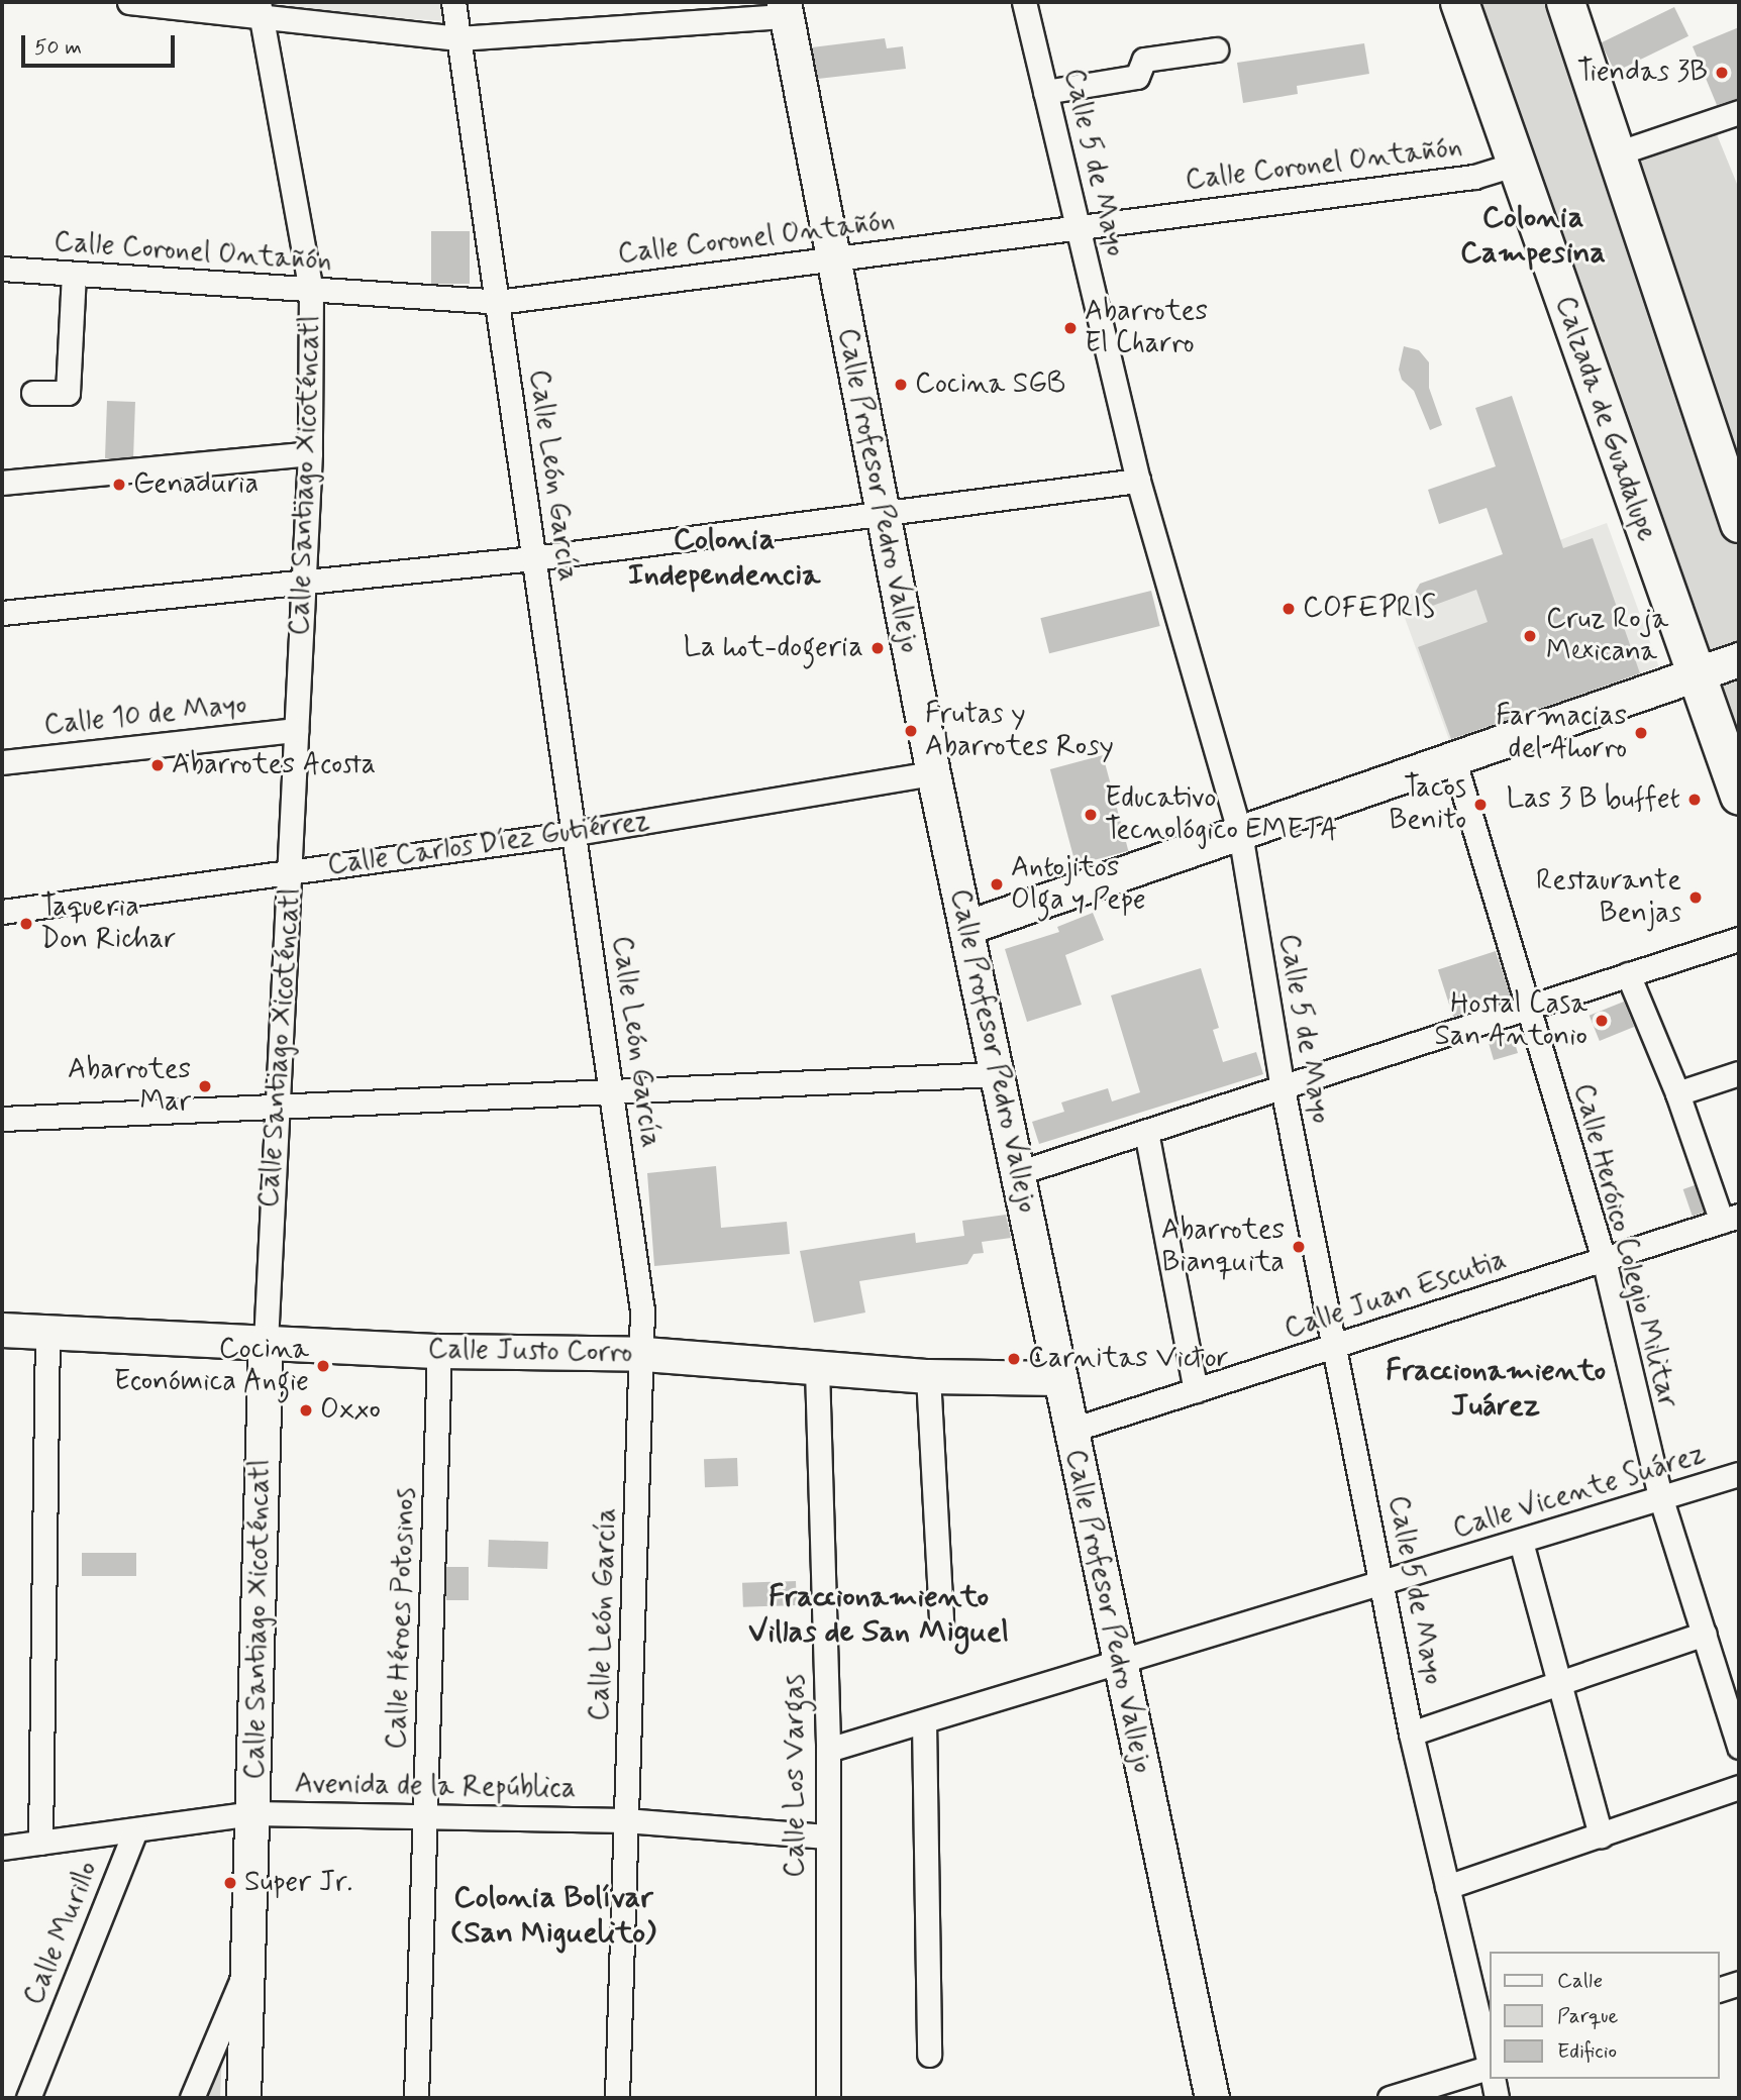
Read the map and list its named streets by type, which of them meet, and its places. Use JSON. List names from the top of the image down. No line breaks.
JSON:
{"streets":{"main road":["Calzada de Guadalupe"],"street":["Calle 5 de Mayo","Calle Coronel Ontañón","Calle Santiago Xicoténcatl","Calle León García","Calle Profesor Pedro Vallejo","Calle 10 de Mayo","Calle Carlos Díez Gutiérrez","Calle Heróico Colegio Militar","Calle Juan Escutia","Calle Justo Corro","Calle Vicente Suárez","Calle Héroes Potosinos","Calle Los Vargas","Avenida de la República","Calle Murillo"]},"crossings":[["Calle 5 de Mayo","Calle Coronel Ontañón"],["Calle 5 de Mayo","Calle Juan Escutia"],["Calle 5 de Mayo","Calle Vicente Suárez"],["Calle Coronel Ontañón","Calzada de Guadalupe"],["Calle Coronel Ontañón","Calle Santiago Xicoténcatl"],["Calle Coronel Ontañón","Calle León García"],["Calle Coronel Ontañón","Calle Profesor Pedro Vallejo"],["Calle Santiago Xicoténcatl","Calle 10 de Mayo"],["Calle Santiago Xicoténcatl","Calle Carlos Díez Gutiérrez"],["Calle Santiago Xicoténcatl","Calle Justo Corro"],["Calle Santiago Xicoténcatl","Avenida de la República"],["Calle León García","Calle Carlos Díez Gutiérrez"],["Calle León García","Calle Justo Corro"],["Calle León García","Avenida de la República"],["Calle Profesor Pedro Vallejo","Calle Carlos Díez Gutiérrez"],["Calle Profesor Pedro Vallejo","Calle Juan Escutia"],["Calle Profesor Pedro Vallejo","Calle Justo Corro"],["Calle Profesor Pedro Vallejo","Calle Vicente Suárez"],["Calle Heróico Colegio Militar","Calle Juan Escutia"],["Calle Heróico Colegio Militar","Calle Vicente Suárez"],["Calle Justo Corro","Calle Héroes Potosinos"],["Calle Justo Corro","Calle Los Vargas"],["Calle Vicente Suárez","Calle Los Vargas"],["Calle Héroes Potosinos","Avenida de la República"],["Calle Los Vargas","Avenida de la República"],["Avenida de la República","Calle Murillo"]],"districts":["Colonia Campesina","Colonia Independencia","Fraccionamiento Juárez","Fraccionamiento Villas de San Miguel","Colonia Bolívar (San Miguelito)"],"places":["Tiendas 3B","Abarrotes El Charro","Cocina SGB","Cenaduria","COFEPRIS","Cruz Roja Mexicana","La hot-dogeria","Frutas y Abarrotes Rosy","Farmacias del Ahorro","Abarrotes Acosta","Las 3 B buffet","Tacos Benito","Educativo Tecnológico EMETA","Antojitos Olga y Pepe","Restaurante Benjas","Taqueria Don Richar","Hostal Casa San Antonio","Abarrotes Mar","Abarrotes Bianquita","Carnitas Victor","Cocina Económica Angie","Oxxo","Super Jr."],"legend":["Calle","Parque","Edificio"],"scale_bar":"50 m"}
